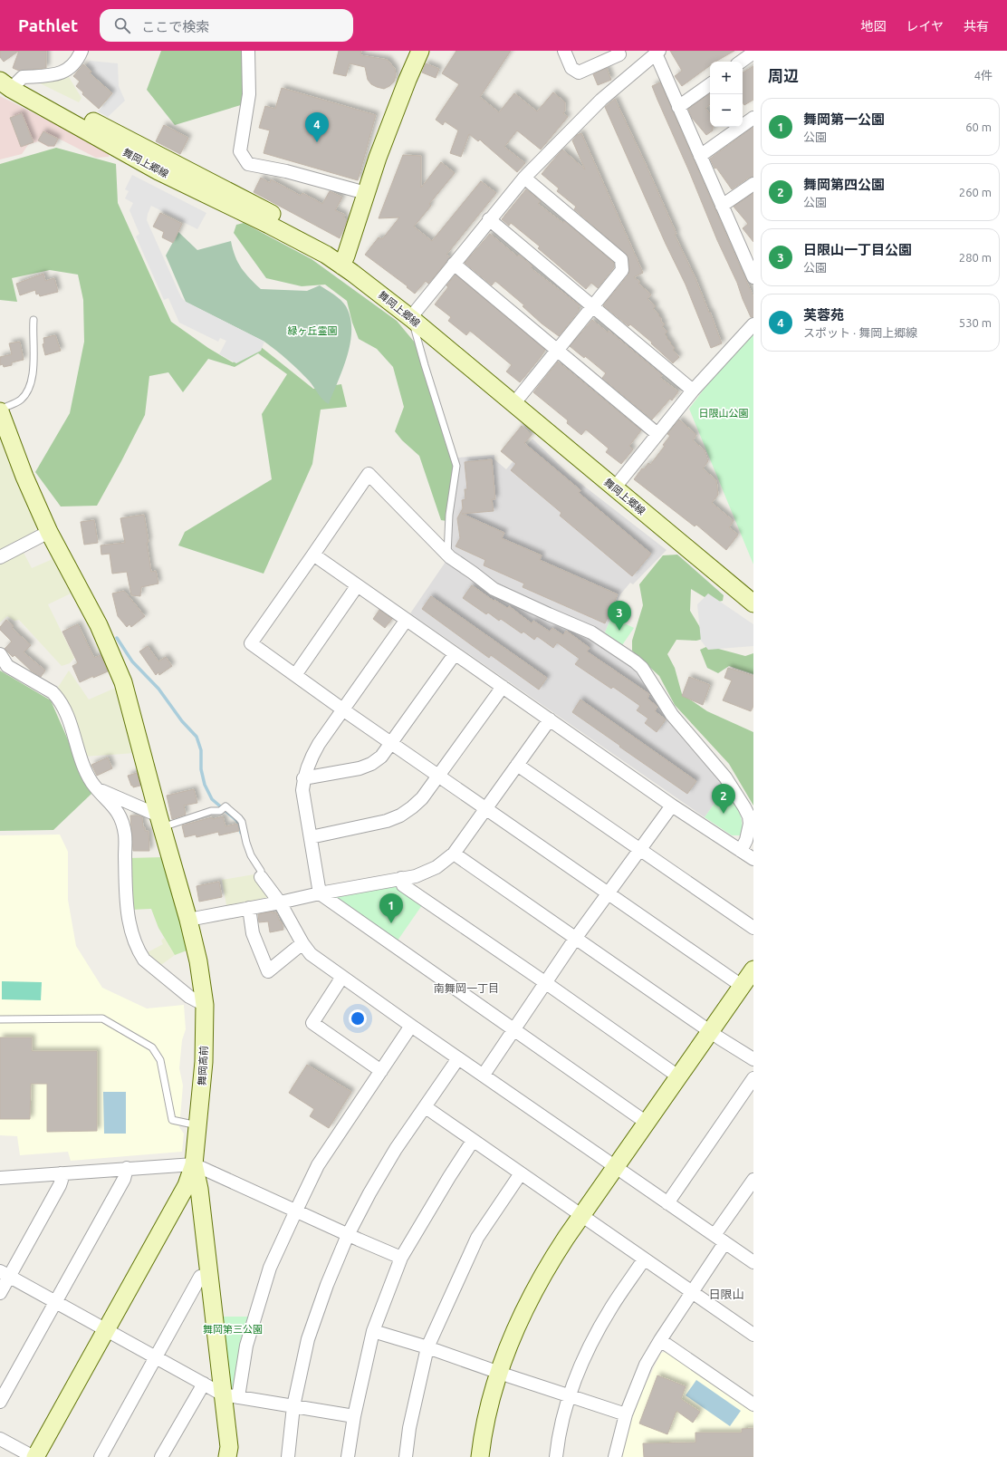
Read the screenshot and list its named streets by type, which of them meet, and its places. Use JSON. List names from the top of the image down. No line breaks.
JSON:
{"streets":{"street":["舞岡上郷線","舞岡高前"]},"districts":["南舞岡一丁目","日限山"],"parks":["緑ヶ丘霊園","日限山公園","舞岡第三公園"],"page":{"header":"Pathlet","search":"ここで検索","nav":["地図","レイヤ","共有"],"heading":["周辺","4件"],"map_buttons":["+","−"],"list":[{"mark":"1","name":"舞岡第一公園","note":"公園","value":"60 m"},{"mark":"2","name":"舞岡第四公園","note":"公園","value":"260 m"},{"mark":"3","name":"日限山一丁目公園","note":"公園","value":"280 m"},{"mark":"4","name":"芙蓉苑","note":"スポット · 舞岡上郷線","value":"530 m"}],"pins":["4","3","2","1"]}}
